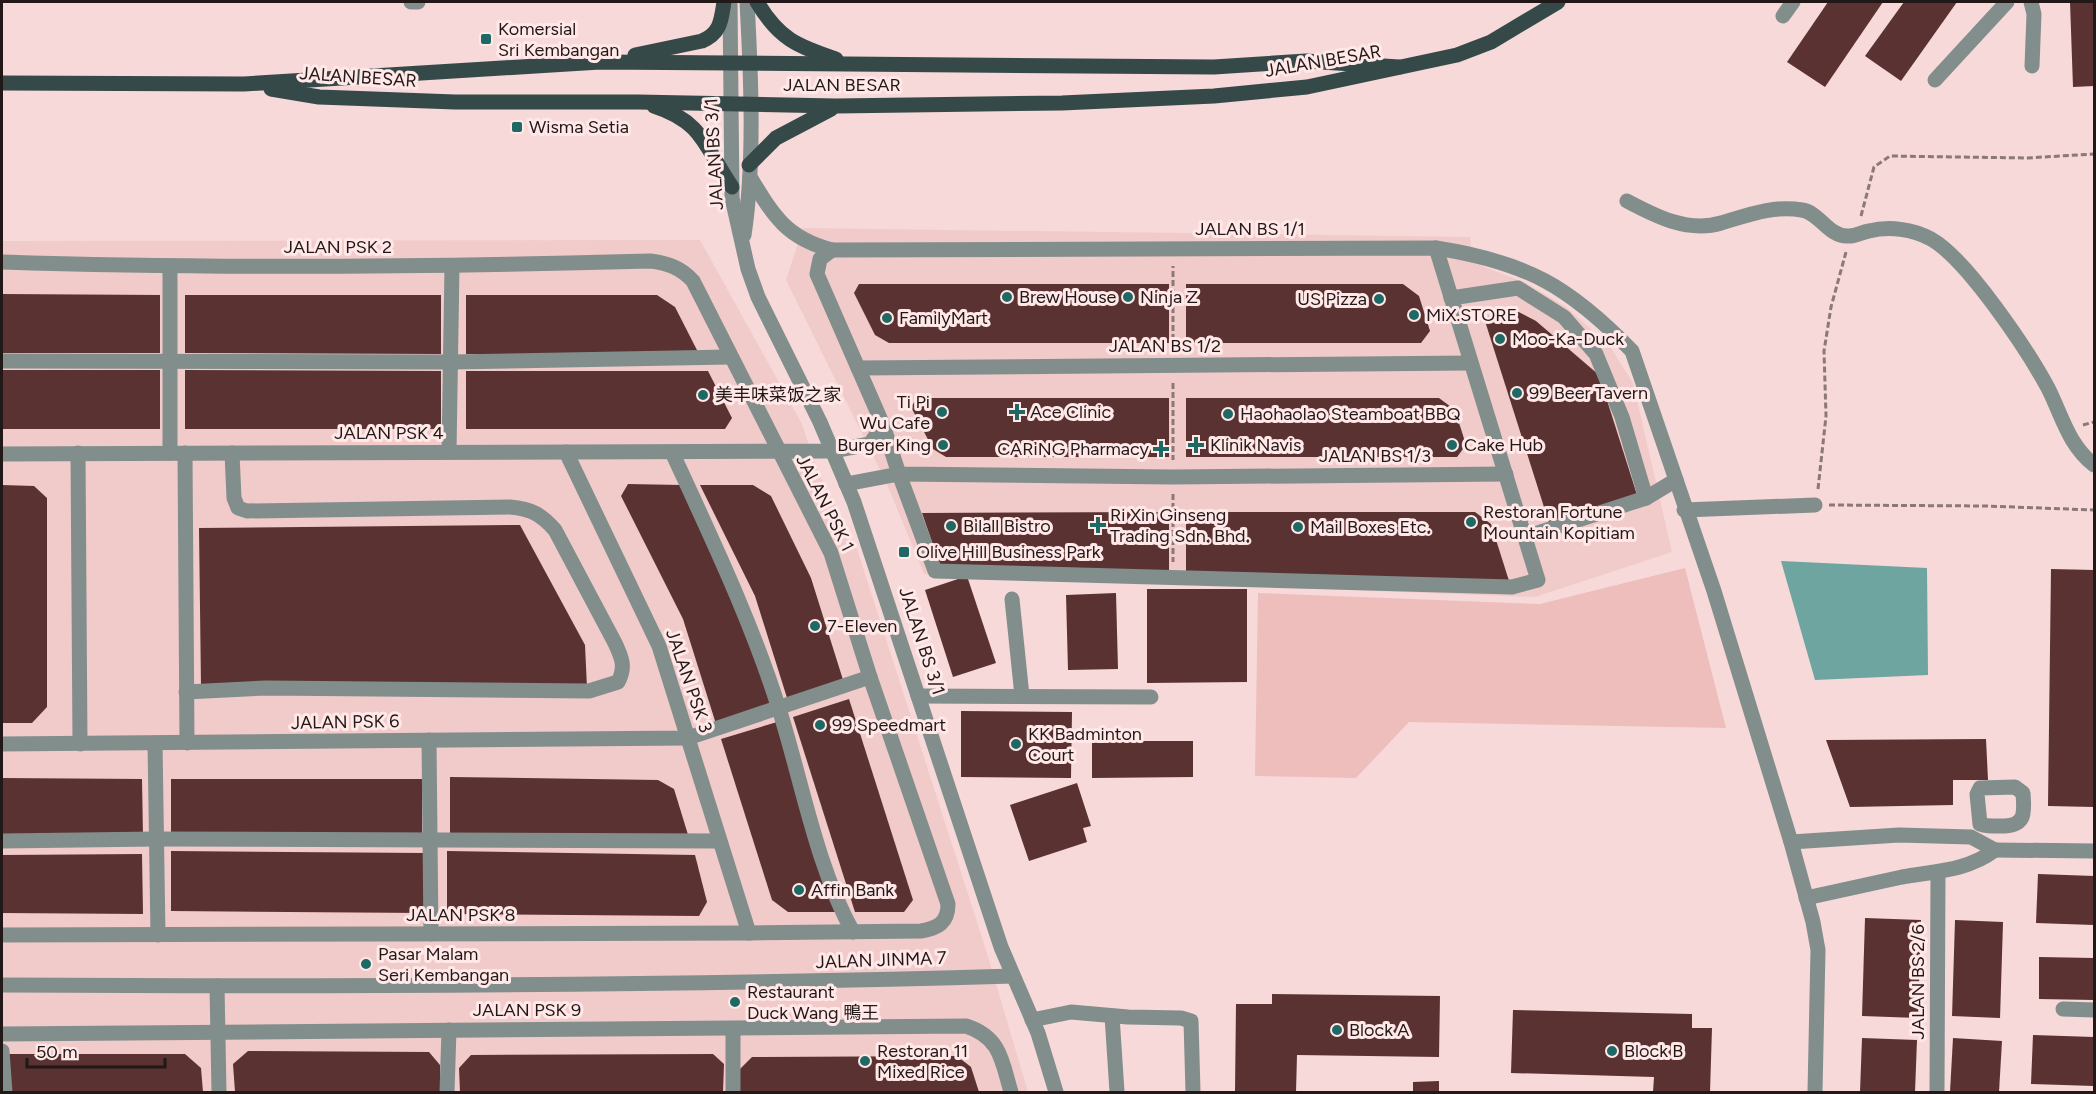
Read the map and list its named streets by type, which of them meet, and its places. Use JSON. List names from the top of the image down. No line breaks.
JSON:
{"streets":{"main road":["JALAN BESAR"],"street":["JALAN BS 3/1","JALAN BS 1/1","JALAN PSK 2","JALAN BS 1/2","JALAN PSK 4","JALAN BS 1/3","JALAN PSK 1","JALAN PSK 3","JALAN PSK 6","JALAN PSK 8","JALAN JINMA 7","JALAN BS 2/6","JALAN PSK 9"]},"crossings":[["JALAN BESAR","JALAN BS 3/1"],["JALAN BS 3/1","JALAN BS 1/1"],["JALAN BS 3/1","JALAN PSK 4"],["JALAN BS 3/1","JALAN BS 1/3"],["JALAN BS 3/1","JALAN JINMA 7"],["JALAN PSK 2","JALAN PSK 1"],["JALAN PSK 4","JALAN PSK 1"],["JALAN PSK 4","JALAN PSK 3"],["JALAN PSK 1","JALAN PSK 6"],["JALAN PSK 1","JALAN PSK 8"],["JALAN PSK 3","JALAN PSK 6"],["JALAN PSK 3","JALAN PSK 8"]],"places":{"transit":["Komersial Sri Kembangan","Wisma Setia","Olive Hill Business Park"],"other":["Brew House","Ninja Z","US Pizza","MiX.STORE","FamilyMart","Moo-Ka-Duck","99 Beer Tavern","美丰味菜饭之家","Ti Pi Wu Cafe","Haohaolao Steamboat BBQ","Burger King","Cake Hub","Restoran Fortune Mountain Kopitiam","Bilall Bistro","Mail Boxes Etc.","7-Eleven","99 Speedmart","KK Badminton Court","Affin Bank","Pasar Malam Seri Kembangan","Restaurant Duck Wang 鴨王","Block A","Block B","Restoran 11 Mixed Rice"],"health":["Ace Clinic","Klinik Navis","CARiNG Pharmacy","Ri Xin Ginseng Trading Sdn. Bhd."]},"scale_bar":"50 m"}
